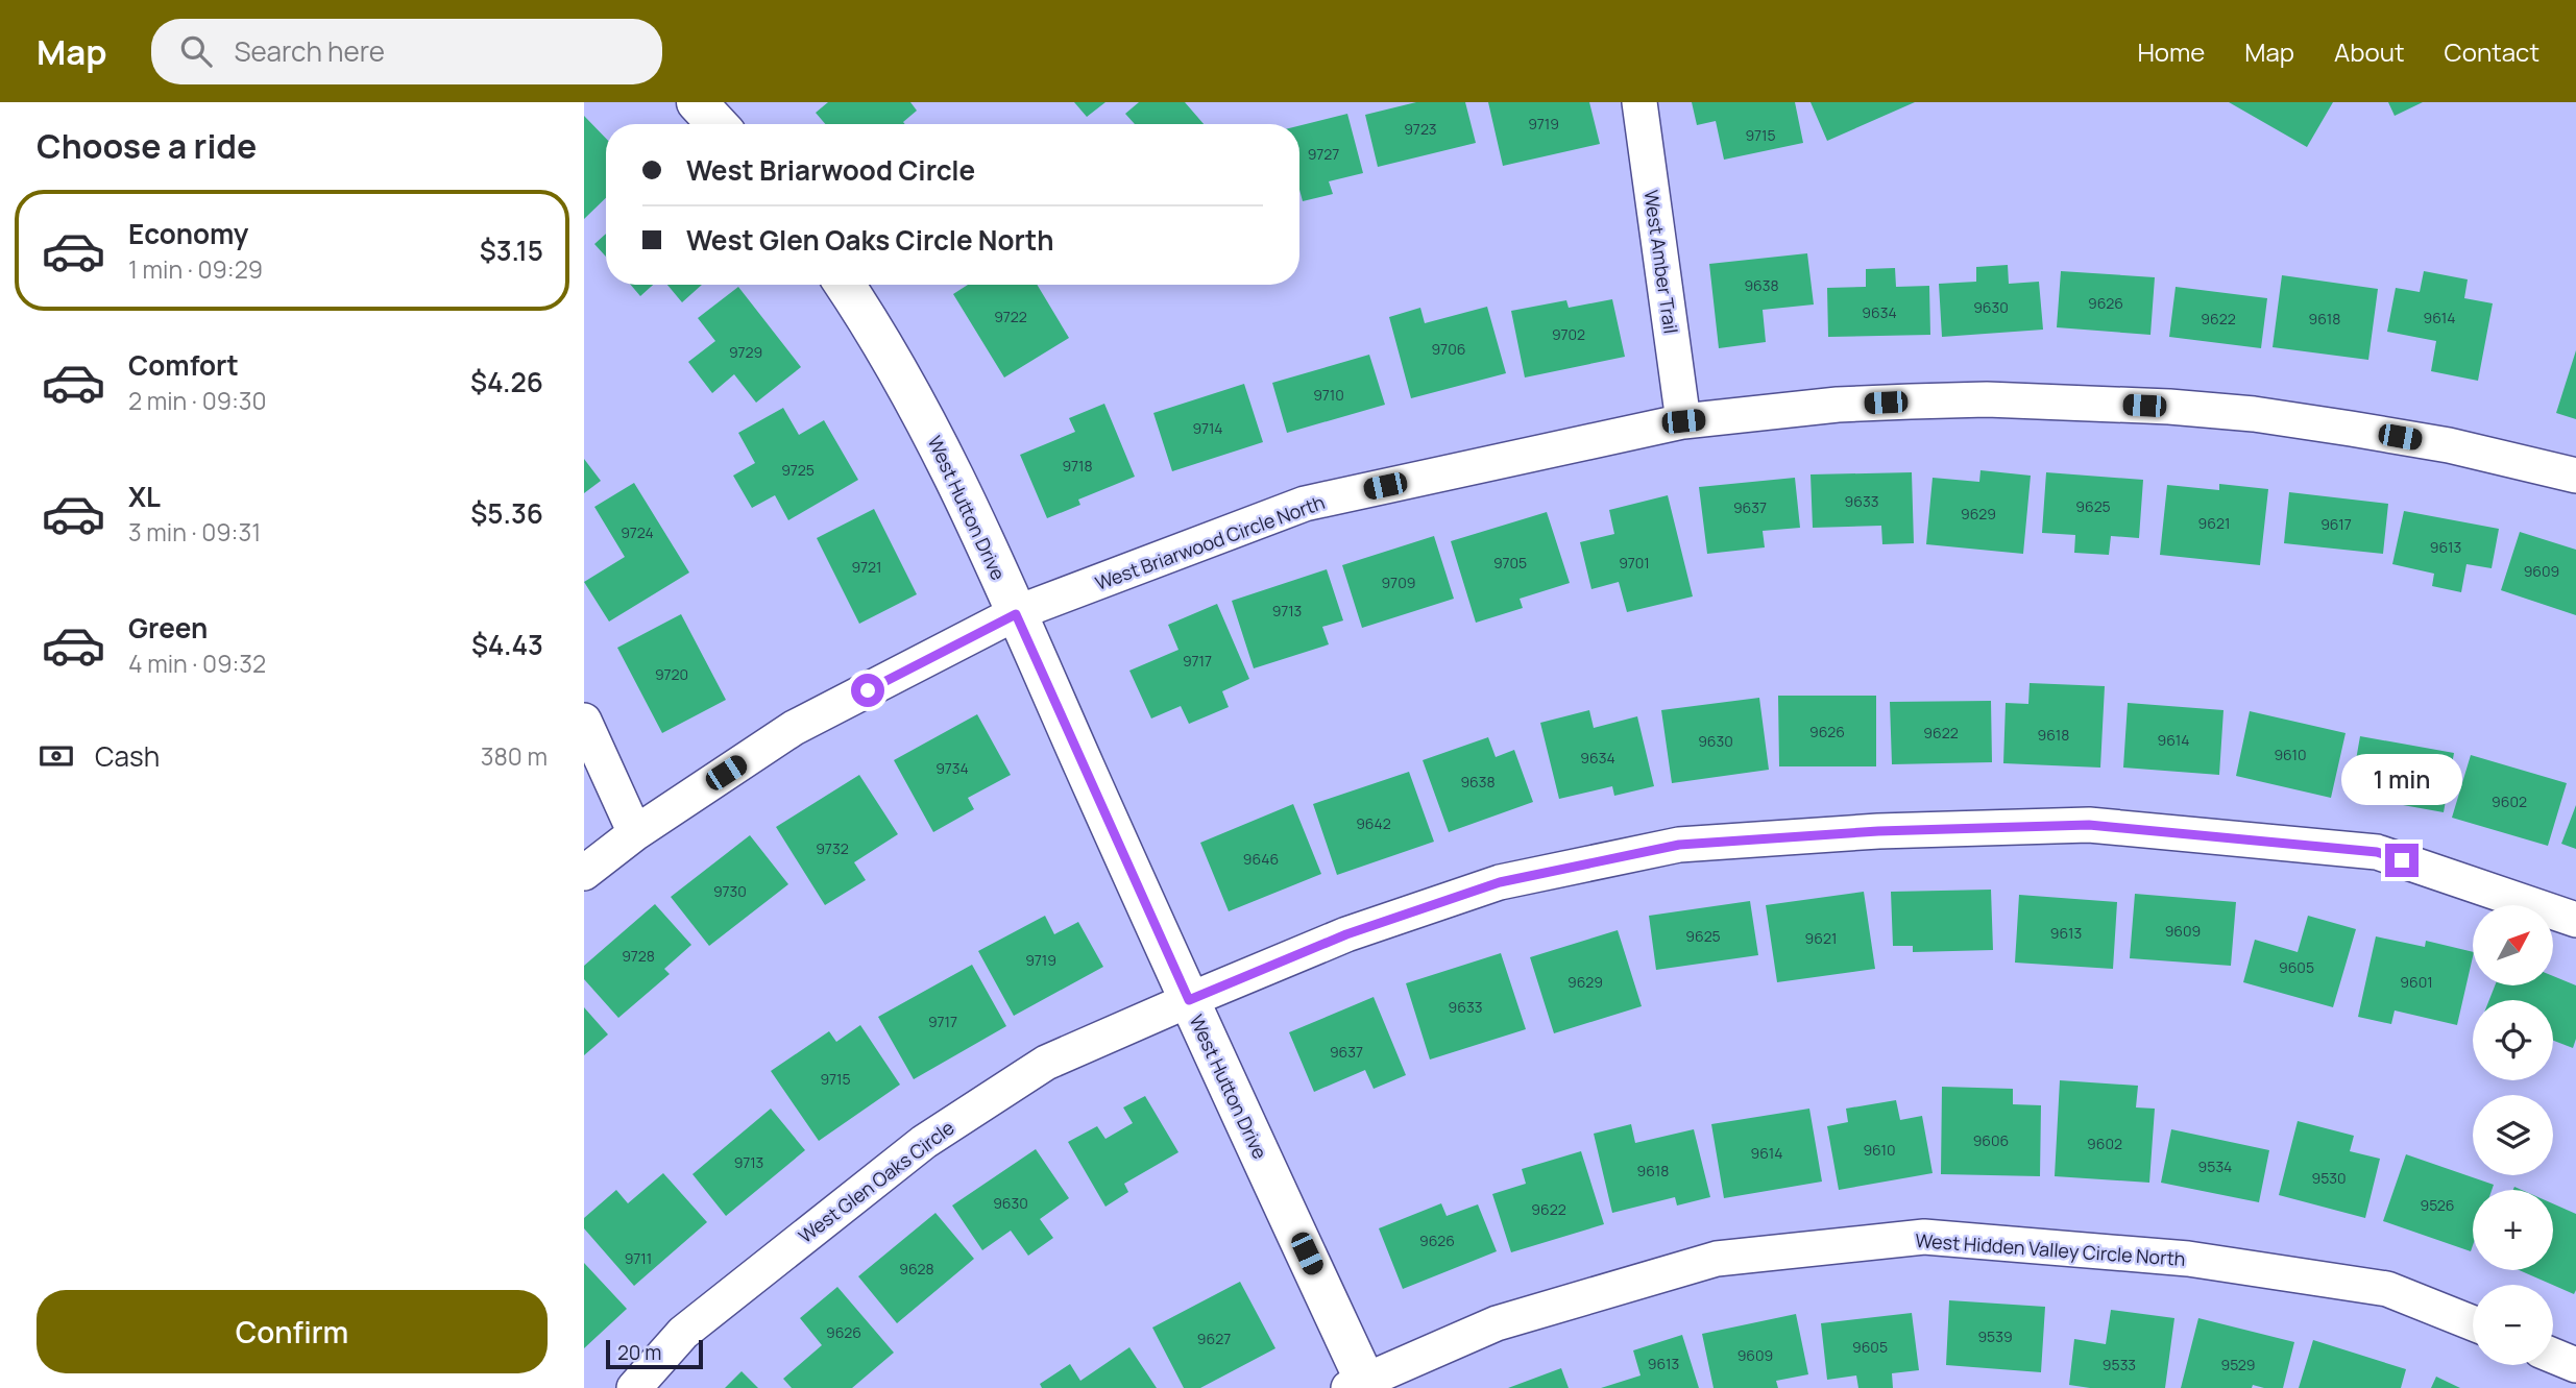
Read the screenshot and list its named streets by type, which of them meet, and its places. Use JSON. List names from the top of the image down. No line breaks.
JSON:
{"streets":{"street":["West Amber Trail","West Hutton Drive","West Briarwood Circle North","West Glen Oaks Circle","West Hidden Valley Circle North"]},"crossings":[["West Amber Trail","West Briarwood Circle North"],["West Hutton Drive","West Briarwood Circle North"],["West Hutton Drive","West Glen Oaks Circle"],["West Hutton Drive","West Hidden Valley Circle North"]],"house_numbers":["9719","9723","9715","9727","9638","9626","9630","9634","9722","9614","9622","9618","9702","9706","9729","9710","9714","9718","9725","9633","9625","9637","9629","9621","9617","9724","9613","9705","9701","9721","9609","9709","9713","9717","9720","9626","9622","9618","9614","9630","9610","9634","9734","9638","9602","9642","9732","9646","9730","9609","9613","9625","9621","9728","9719","9605","9629","9601","9633","9717","9637","9715","9606","9602","9610","9614","9713","9534","9618","9530","9630","9526","9622","9626","9711","9628","9626","9539","9627","9605","9609","9613","9533","9529"],"scale_bar":"20 m","north":"top right","page":{"header":"Map","search":"Search here","nav":["Home","Map","About","Contact"],"heading":"Choose a ride","banner":["West Briarwood Circle","West Glen Oaks Circle North"],"list":[{"name":"Economy","note":"1 min · 09:29","value":"$3.15"},{"name":"Comfort","note":"2 min · 09:30","value":"$4.26"},{"name":"XL","note":"3 min · 09:31","value":"$5.36"},{"name":"Green","note":"4 min · 09:32","value":"$4.43"}],"pay":["Cash","380 m"],"bubble":"1 min","map_buttons":["+","−"],"buttons":"Confirm","scale":"20 m"}}
